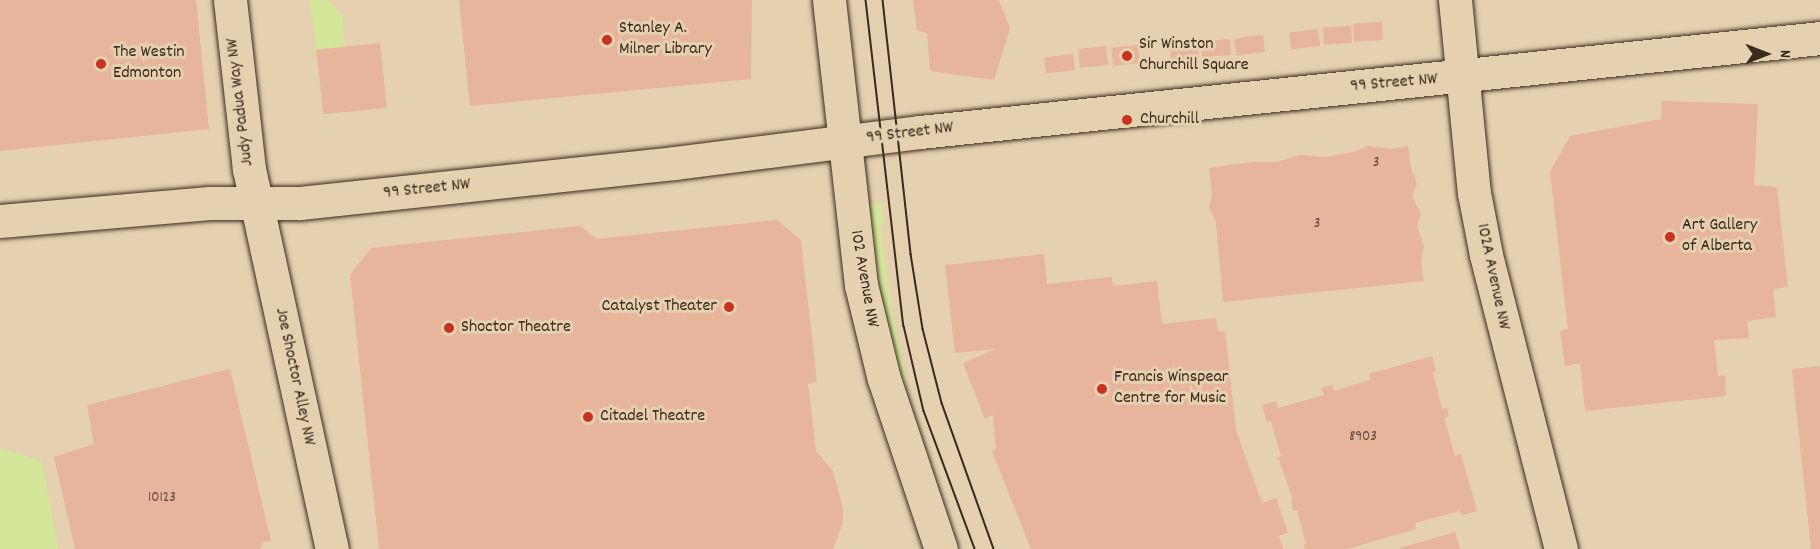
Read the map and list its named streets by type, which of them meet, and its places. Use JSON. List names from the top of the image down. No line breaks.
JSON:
{"streets":{"street":["99 Street NW","Judy Padua Way NW","102A Avenue NW","102 Avenue NW","Joe Shoctor Alley NW"]},"crossings":[["99 Street NW","Judy Padua Way NW"],["99 Street NW","102A Avenue NW"],["99 Street NW","102 Avenue NW"],["99 Street NW","Joe Shoctor Alley NW"],["Judy Padua Way NW","Joe Shoctor Alley NW"]],"places":["Stanley A. Milner Library","Sir Winston Churchill Square","The Westin Edmonton","Churchill","Art Gallery of Alberta","Catalyst Theater","Shoctor Theatre","Francis Winspear Centre for Music","Citadel Theatre"],"house_numbers":["3","3","8903","10123"],"north":"right"}
